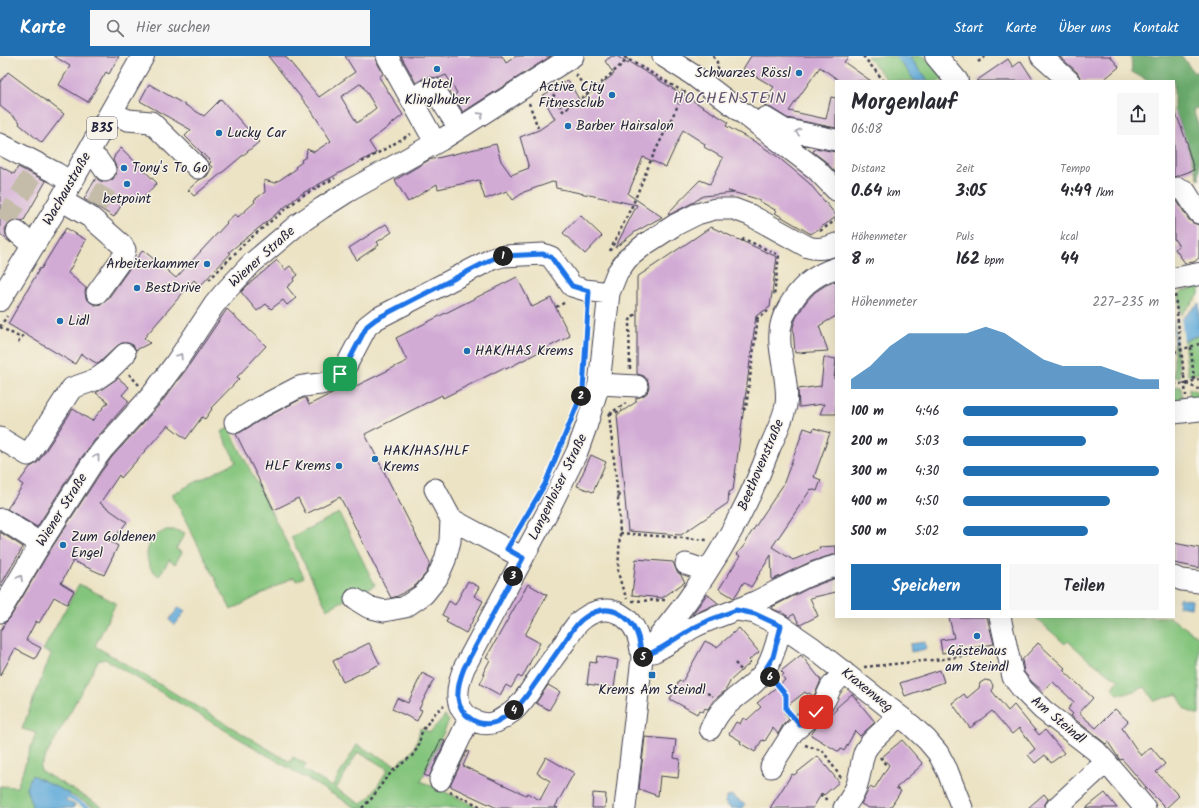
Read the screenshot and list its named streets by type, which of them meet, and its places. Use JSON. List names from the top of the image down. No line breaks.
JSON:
{"streets":{"main road":["B35","Wachaustraße"],"street":["Wiener Straße","Beethovenstraße","Langenloiser Straße","Kraxenweg","Am Steindl"]},"one_way":["Wiener Straße"],"districts":["HOCHENSTEIN"],"places":{"other":["Hotel Klinglhuber","Schwarzes Rössl","Active City Fitnessclub","Barber Hairsalon","Lucky Car","Tony's To Go","betpoint","Arbeiterkammer","BestDrive","Lidl","HAK/HAS Krems","HAK/HAS/HLF Krems","HLF Krems","Zum Goldenen Engel","Gästehaus am Steindl"],"transit":["Krems Am Steindl"]},"page":{"header":"Karte","search":"Hier suchen","nav":["Start","Karte","Über uns","Kontakt"],"heading":["Morgenlauf","06:08"],"stats":[["Distanz","0.64 km"],["Zeit","3:05"],["Tempo","4:49 /km"],["Höhenmeter","8 m"],["Puls","162 bpm"],["kcal","44"]],"pins":["1","2","3","5","6","4"],"chart":["Höhenmeter","227–235 m"],"list":[{"name":"100 m","note":"4:46"},{"name":"200 m","note":"5:03"},{"name":"300 m","note":"4:30"},{"name":"400 m","note":"4:50"},{"name":"500 m","note":"5:02"}],"buttons":["Speichern","Teilen"]}}
